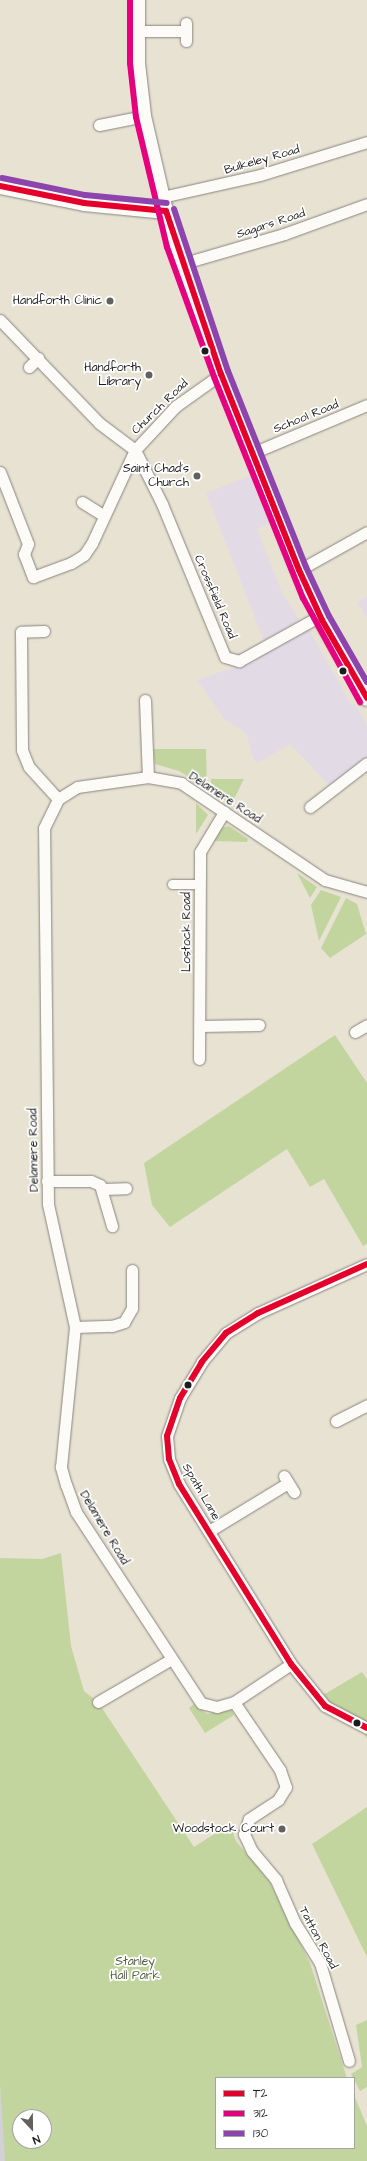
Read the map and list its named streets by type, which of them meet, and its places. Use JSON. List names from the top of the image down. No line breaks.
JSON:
{"streets":{"street":["Bulkeley Road","Sagars Road","Church Road","School Road","Crossfield Road","Delamere Road","Lostock Road","Spath Lane","Tatton Road"]},"crossings":[["Church Road","Crossfield Road"],["Delamere Road","Lostock Road"],["Delamere Road","Spath Lane"],["Delamere Road","Tatton Road"]],"parks":["Stanley Hall Park"],"places":["Handforth Clinic","Handforth Library","Saint Chad's Church","Woodstock Court"],"lines":["transit line 312","transit line 130","transit line T2"],"legend":["T2","312","130"],"north":"bottom"}
